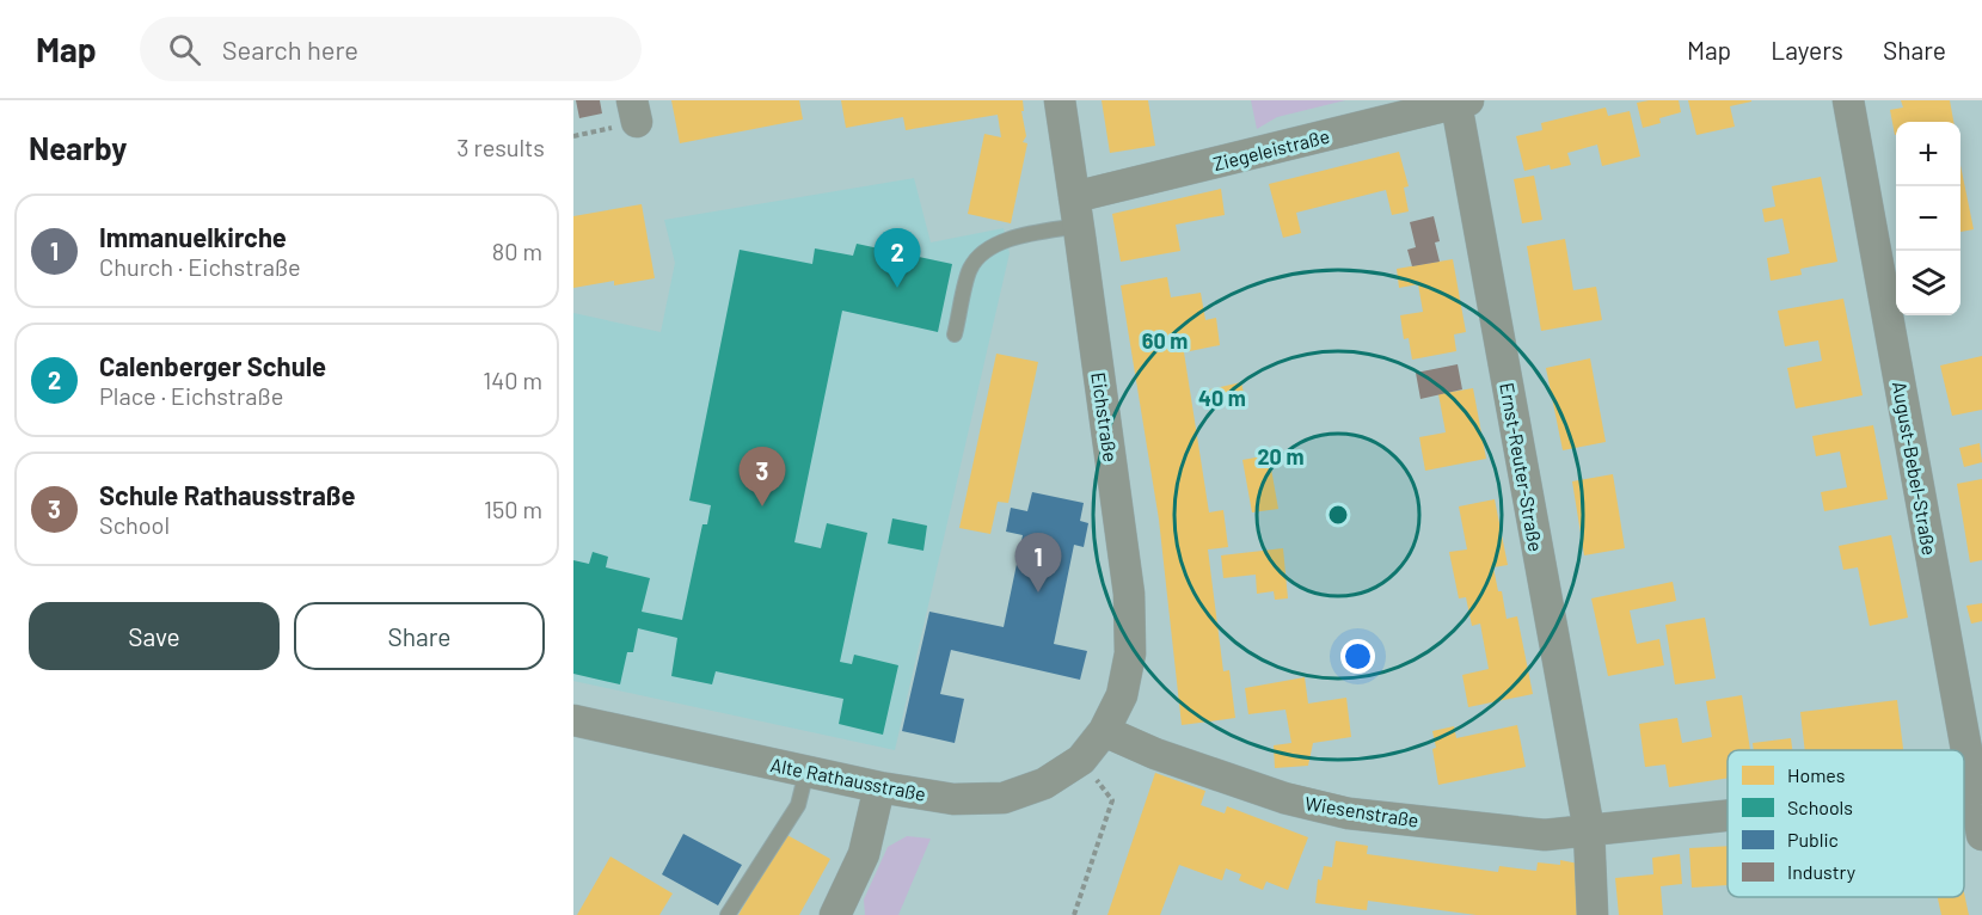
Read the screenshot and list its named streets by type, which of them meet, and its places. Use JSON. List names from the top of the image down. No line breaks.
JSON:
{"streets":{"street":["Ziegeleistraße","Eichstraße","Ernst-Reuter-Straße","August-Bebel-Straße","Alte Rathausstraße","Wiesenstraße"]},"crossings":[["Ziegeleistraße","Eichstraße"],["Ziegeleistraße","Ernst-Reuter-Straße"],["Eichstraße","Alte Rathausstraße"],["Eichstraße","Wiesenstraße"],["Ernst-Reuter-Straße","Wiesenstraße"],["Alte Rathausstraße","Wiesenstraße"]],"legend":["Homes","Schools","Public","Industry"],"page":{"header":"Map","search":"Search here","nav":["Map","Layers","Share"],"heading":["Nearby","3 results"],"map_buttons":["+","−"],"list":[{"mark":"1","name":"Immanuelkirche","note":"Church · Eichstraße","value":"80 m"},{"mark":"2","name":"Calenberger Schule","note":"Place · Eichstraße","value":"140 m"},{"mark":"3","name":"Schule Rathausstraße","note":"School","value":"150 m"}],"pins":["2","3","1"],"buttons":["Save","Share"]},"rings":["60 m","40 m","20 m"]}
